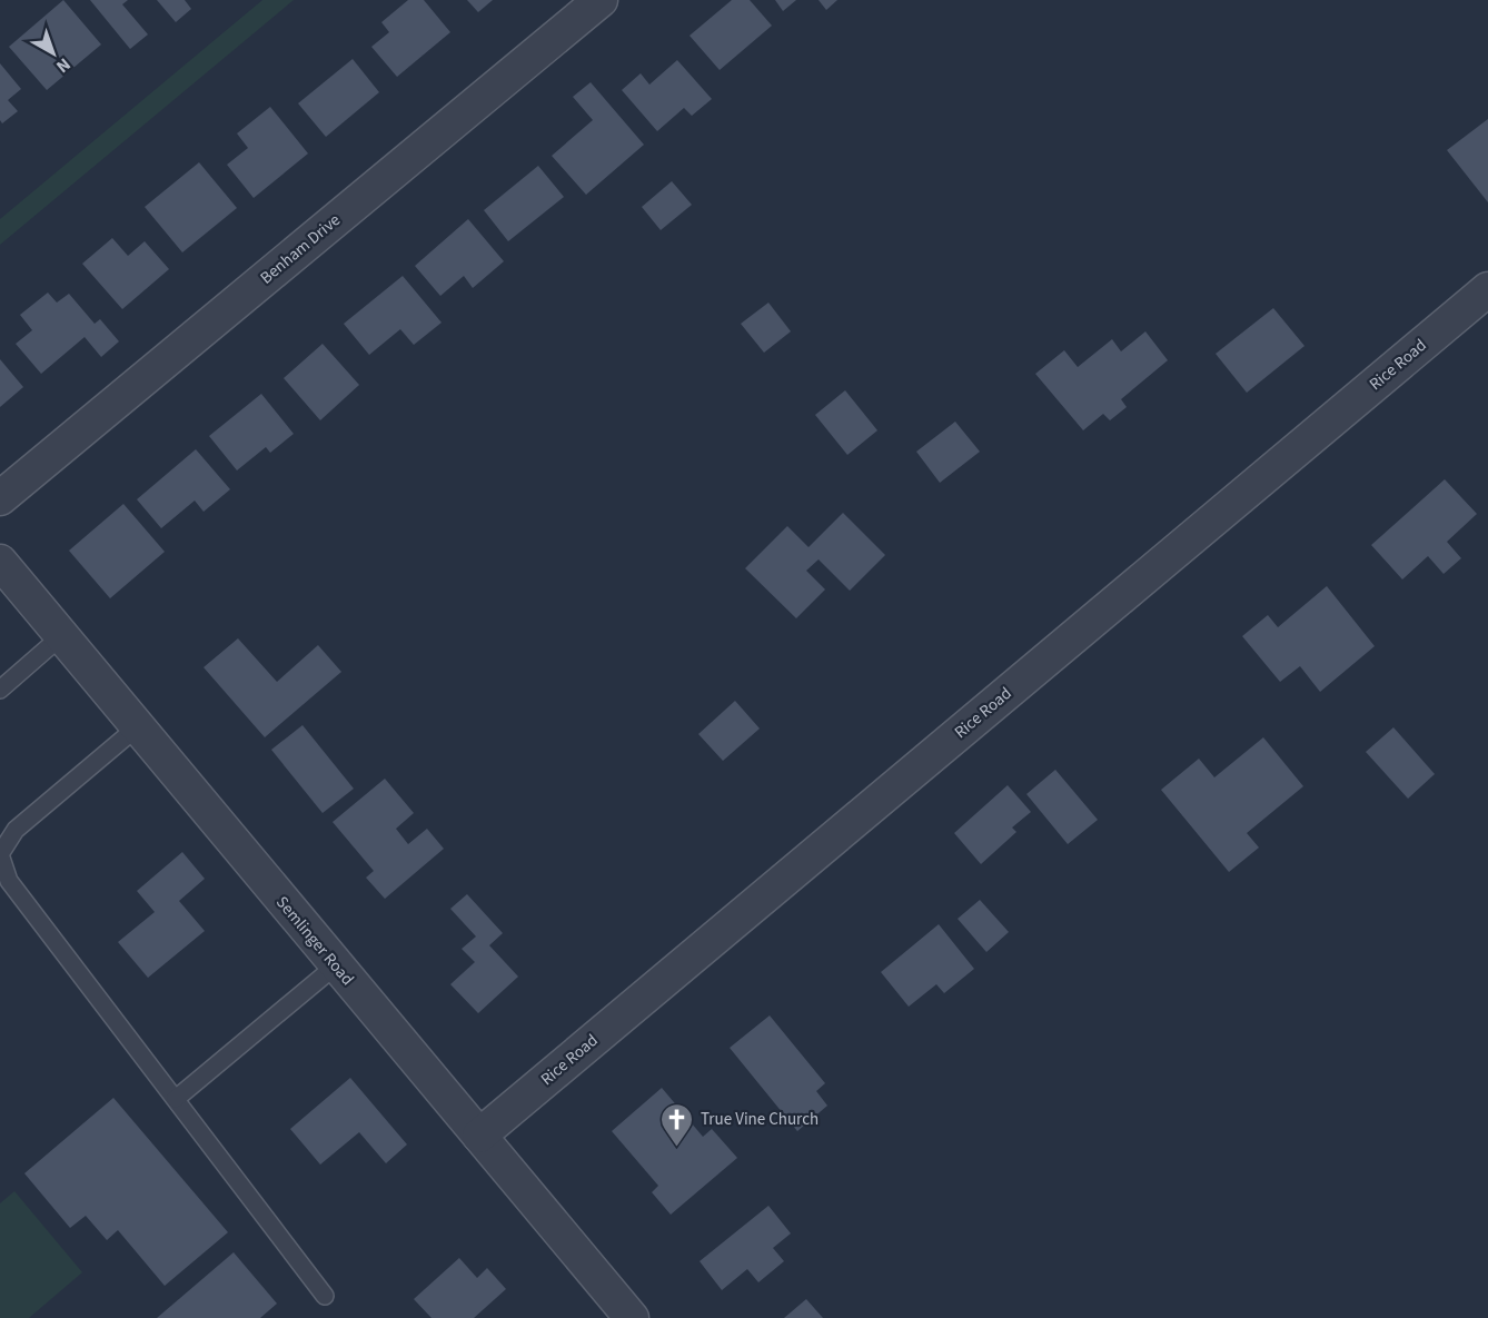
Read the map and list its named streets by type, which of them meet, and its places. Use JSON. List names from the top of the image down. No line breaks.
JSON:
{"streets":{"street":["Benham Drive","Rice Road","Semlinger Road"]},"crossings":[["Rice Road","Semlinger Road"]],"places":{"church":["True Vine Church"]},"north":"bottom right"}
